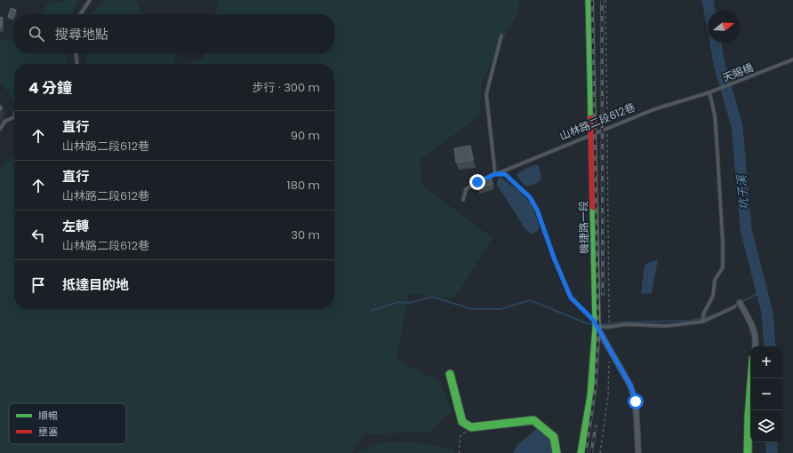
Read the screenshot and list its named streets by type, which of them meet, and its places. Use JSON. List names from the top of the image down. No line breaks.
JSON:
{"streets":{"street":["機捷路一段"],"lane":["天賜橋","山林路二段612巷"]},"crossings":[["天賜橋","山林路二段612巷"],["山林路二段612巷","機捷路一段"]],"water":["坑子溪"],"legend":["順暢","壅塞"],"north":"right","page":{"search":"搜尋地點","heading":["4 分鐘","步行 · 300 m"],"list":[["直行","山林路二段612巷","90 m"],["直行","山林路二段612巷","180 m"],["左轉","山林路二段612巷","30 m"],"抵達目的地"],"map_buttons":["+","−"]}}
